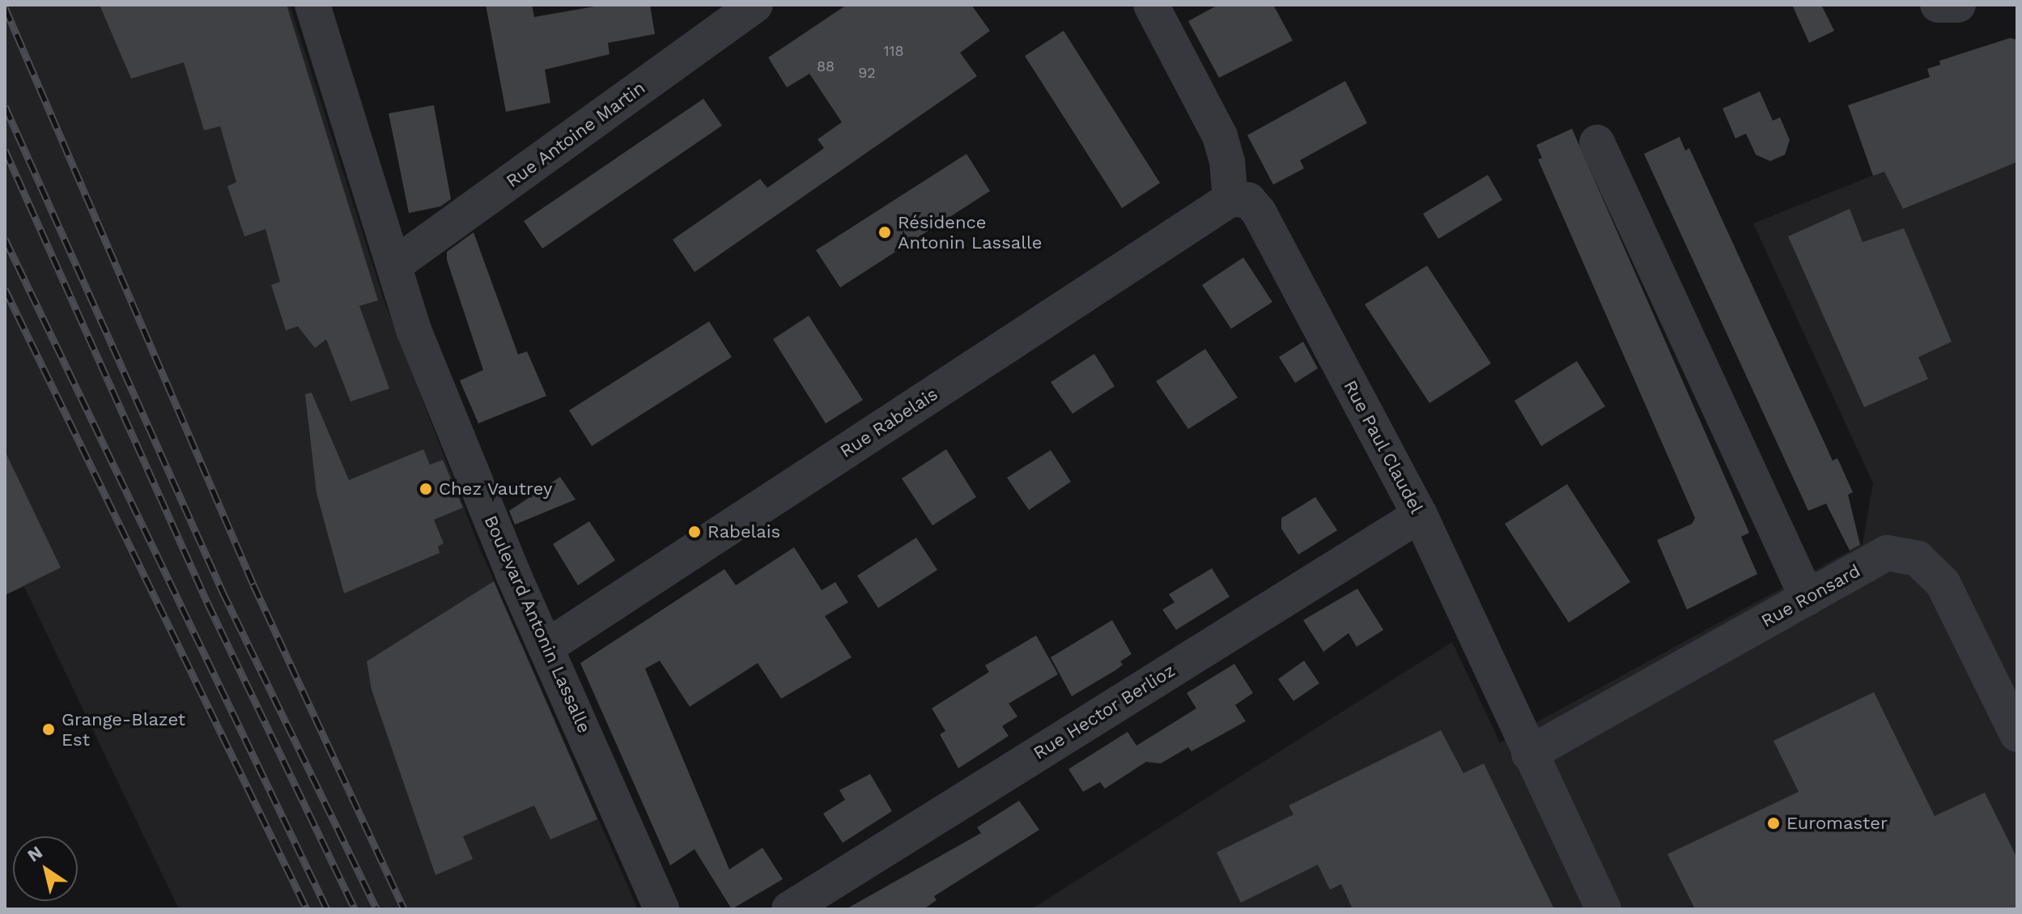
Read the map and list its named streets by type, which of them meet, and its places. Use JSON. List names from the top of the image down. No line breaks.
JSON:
{"streets":{"street":["Rue Antoine Martin","Rue Rabelais","Rue Paul Claudel","Rue Ronsard","Boulevard Antonin Lassalle","Rue Hector Berlioz"]},"crossings":[["Rue Antoine Martin","Boulevard Antonin Lassalle"],["Rue Rabelais","Rue Paul Claudel"],["Rue Rabelais","Boulevard Antonin Lassalle"],["Rue Paul Claudel","Rue Ronsard"],["Rue Paul Claudel","Rue Hector Berlioz"]],"places":["Résidence Antonin Lassalle","Chez Vautrey","Rabelais","Grange-Blazet Est","Euromaster"],"house_numbers":["118","88","92"],"north":"top left"}
